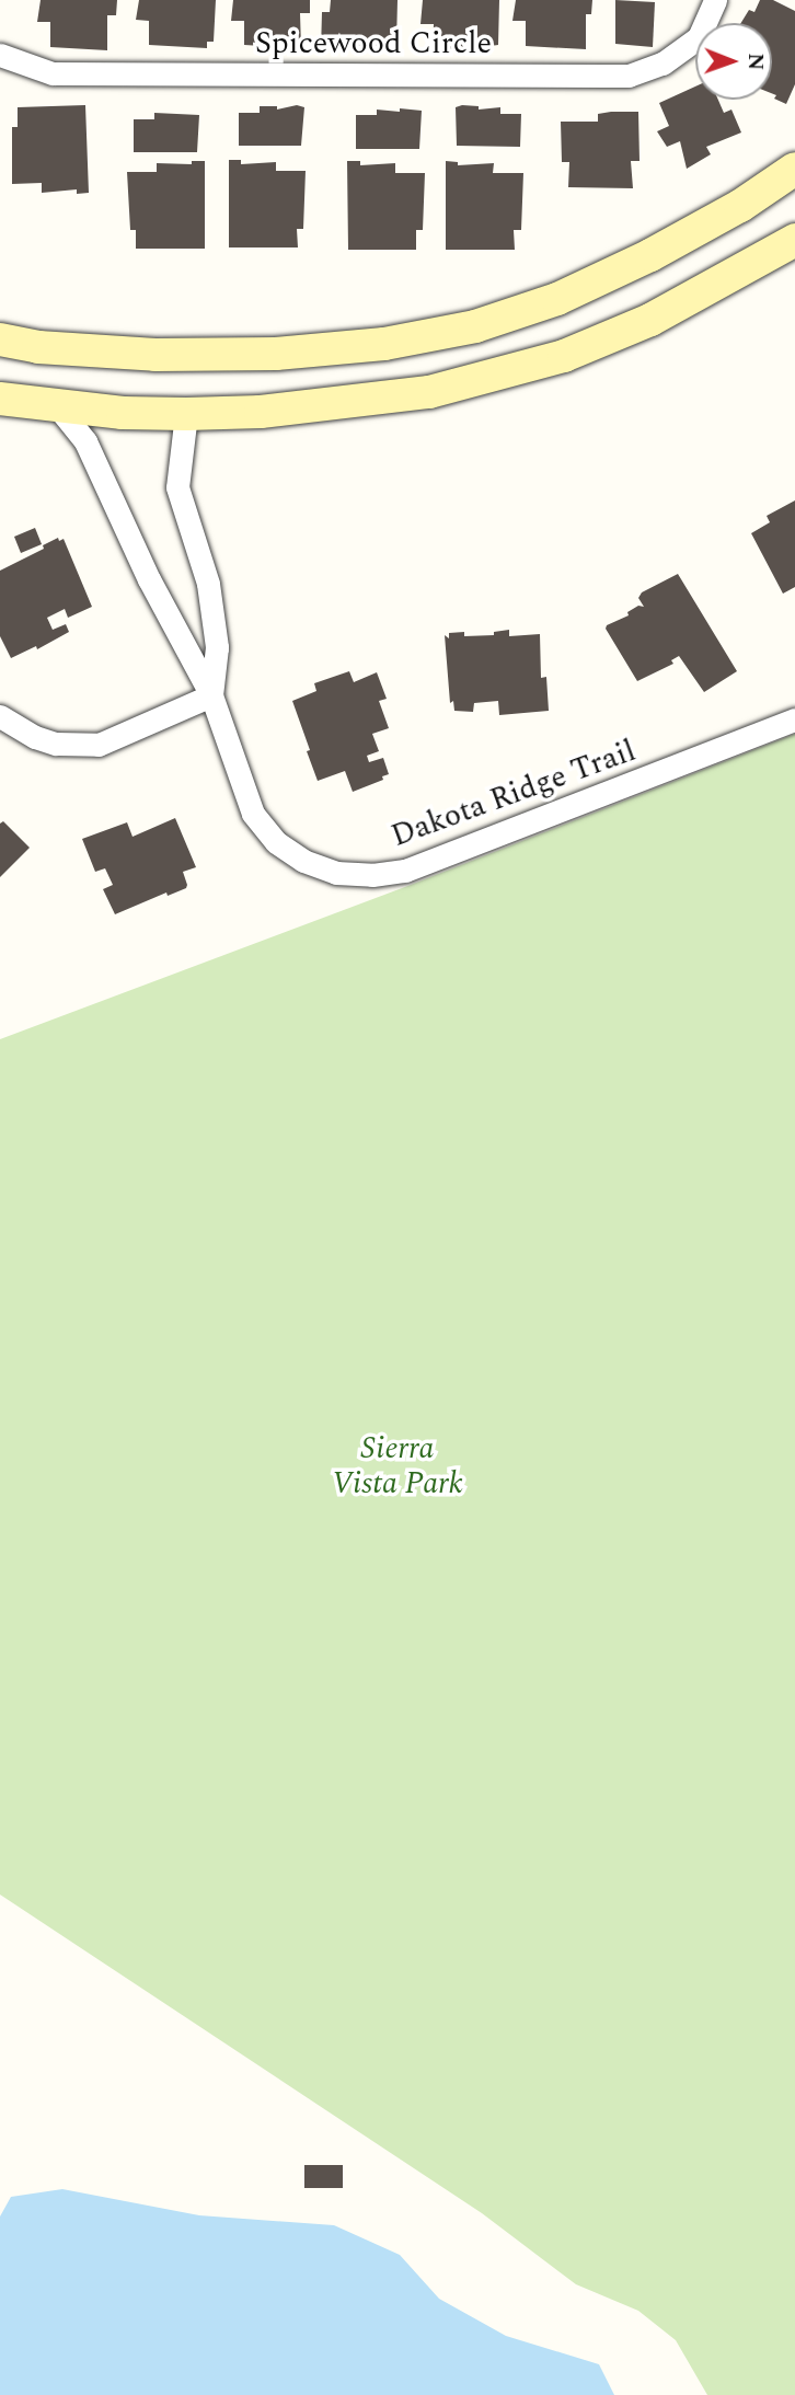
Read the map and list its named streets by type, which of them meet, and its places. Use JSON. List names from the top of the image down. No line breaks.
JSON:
{"streets":{"street":["Spicewood Circle","Dakota Ridge Trail"]},"parks":["Sierra Vista Park"],"north":"right"}
